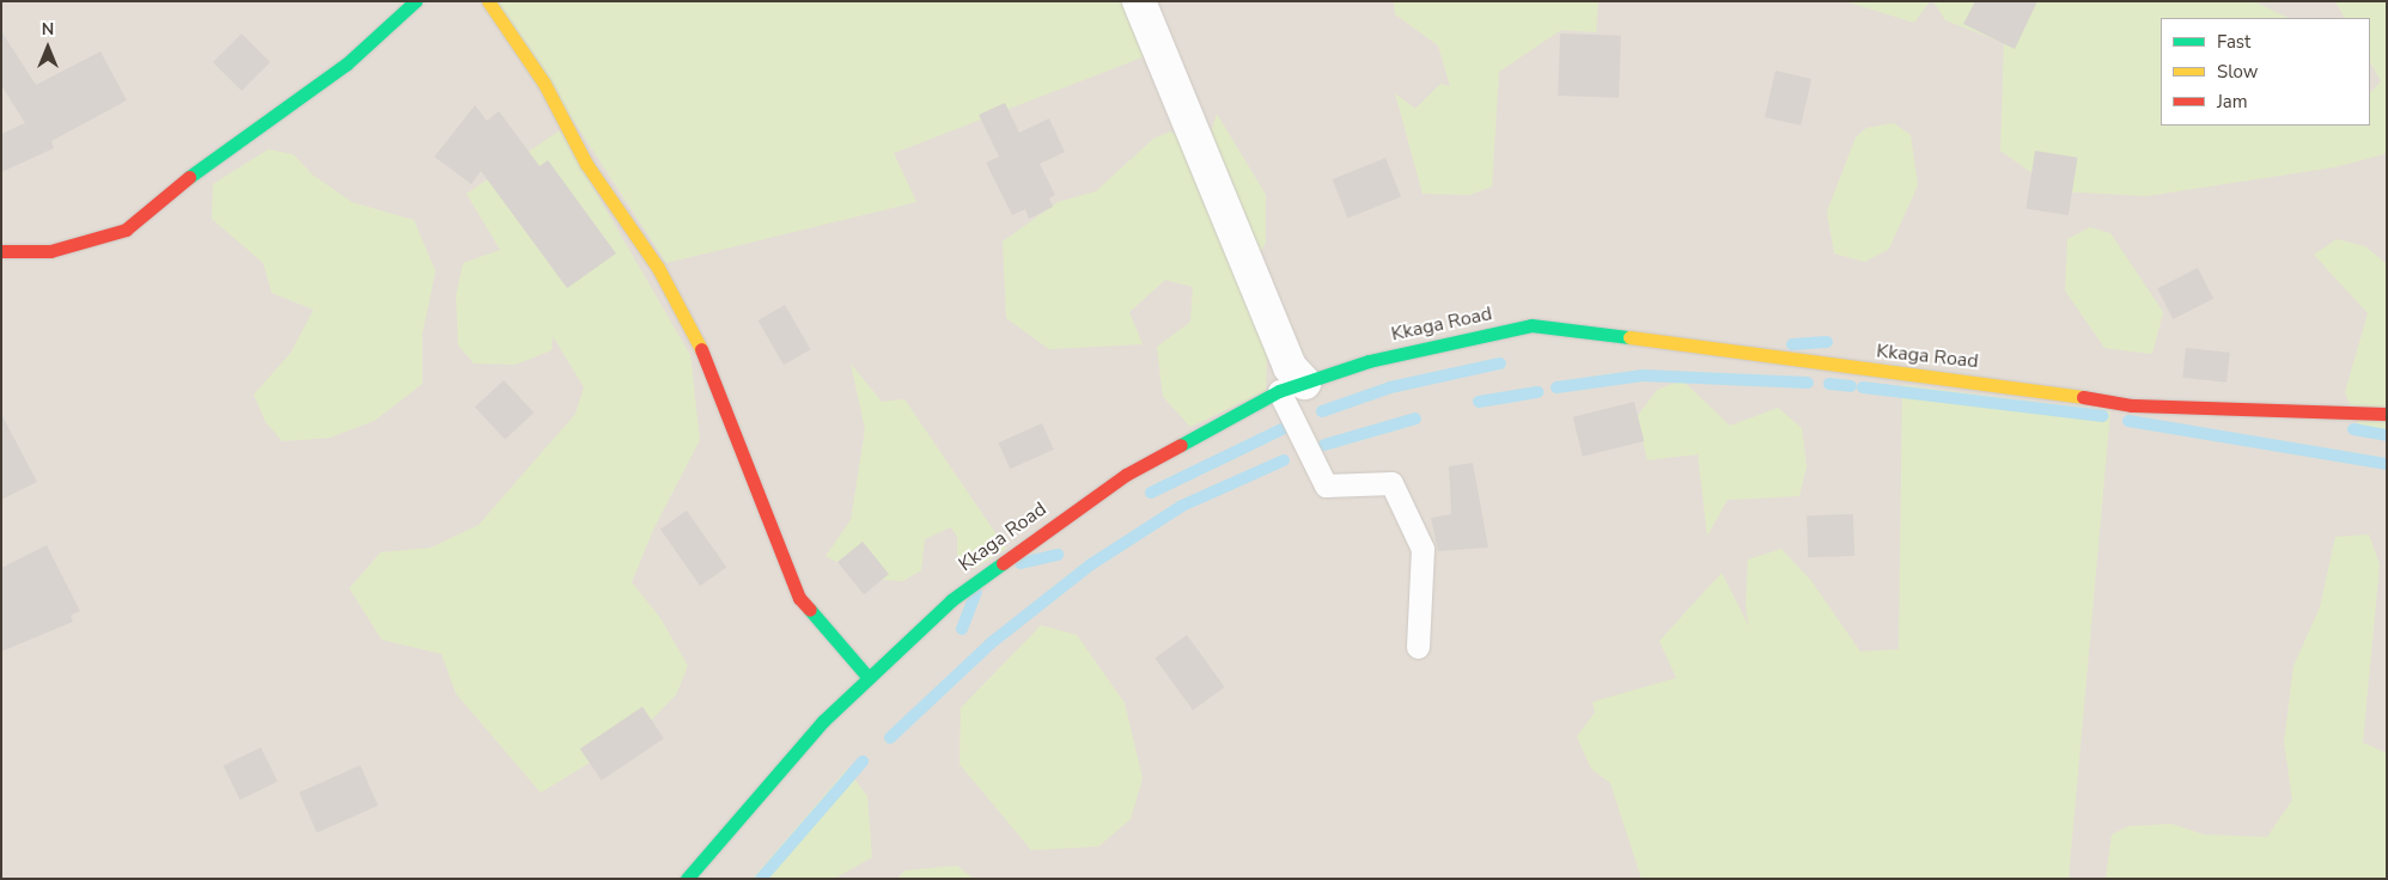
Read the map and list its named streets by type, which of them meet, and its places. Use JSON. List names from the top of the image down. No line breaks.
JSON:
{"streets":{"street":["Kkaga Road"]},"legend":["Fast","Slow","Jam"],"north":"top"}
